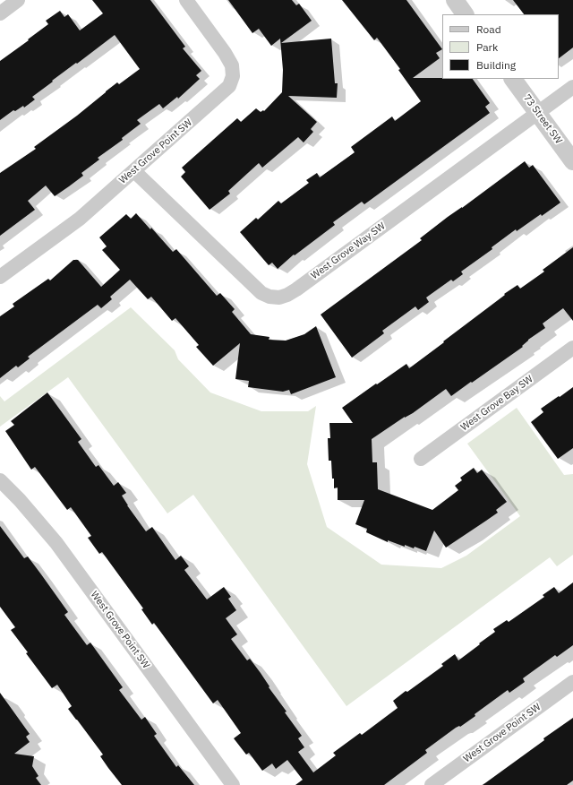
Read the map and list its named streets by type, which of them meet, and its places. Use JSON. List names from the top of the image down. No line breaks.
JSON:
{"streets":{"street":["73 Street SW","West Grove Point SW","West Grove Way SW","West Grove Bay SW"]},"crossings":[["73 Street SW","West Grove Way SW"],["West Grove Point SW","West Grove Way SW"]],"legend":["Road","Park","Building"]}
